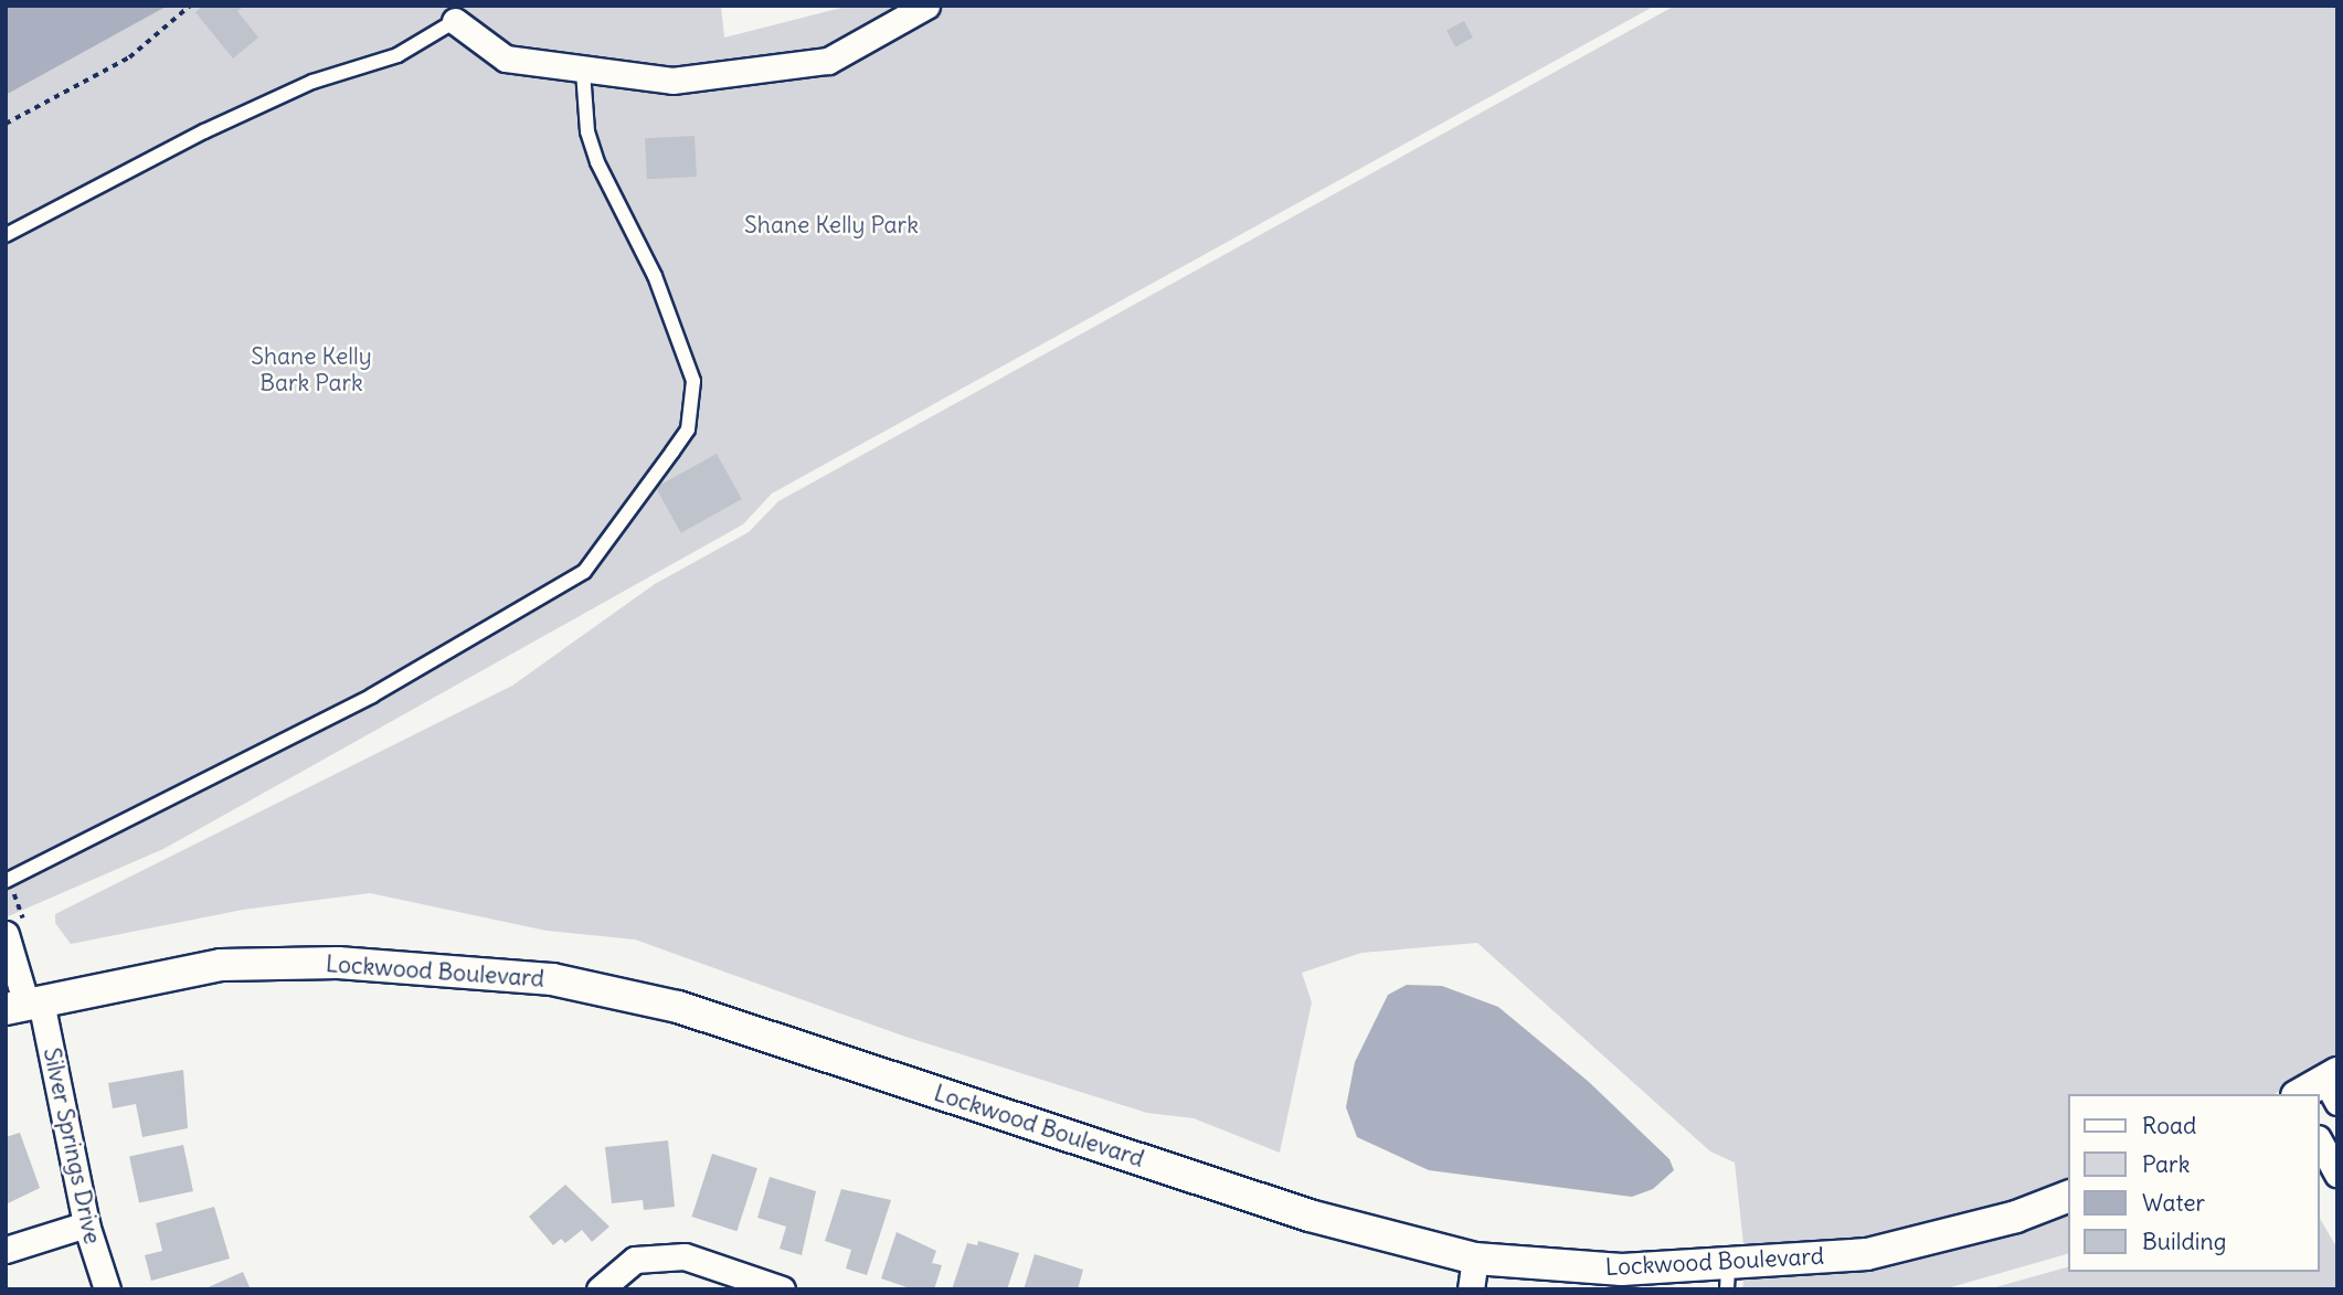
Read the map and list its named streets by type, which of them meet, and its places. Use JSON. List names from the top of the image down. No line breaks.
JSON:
{"streets":{"street":["Lockwood Boulevard","Silver Springs Drive"]},"crossings":[["Lockwood Boulevard","Silver Springs Drive"]],"parks":["Shane Kelly Park","Shane Kelly Bark Park"],"legend":["Road","Park","Water","Building"]}
